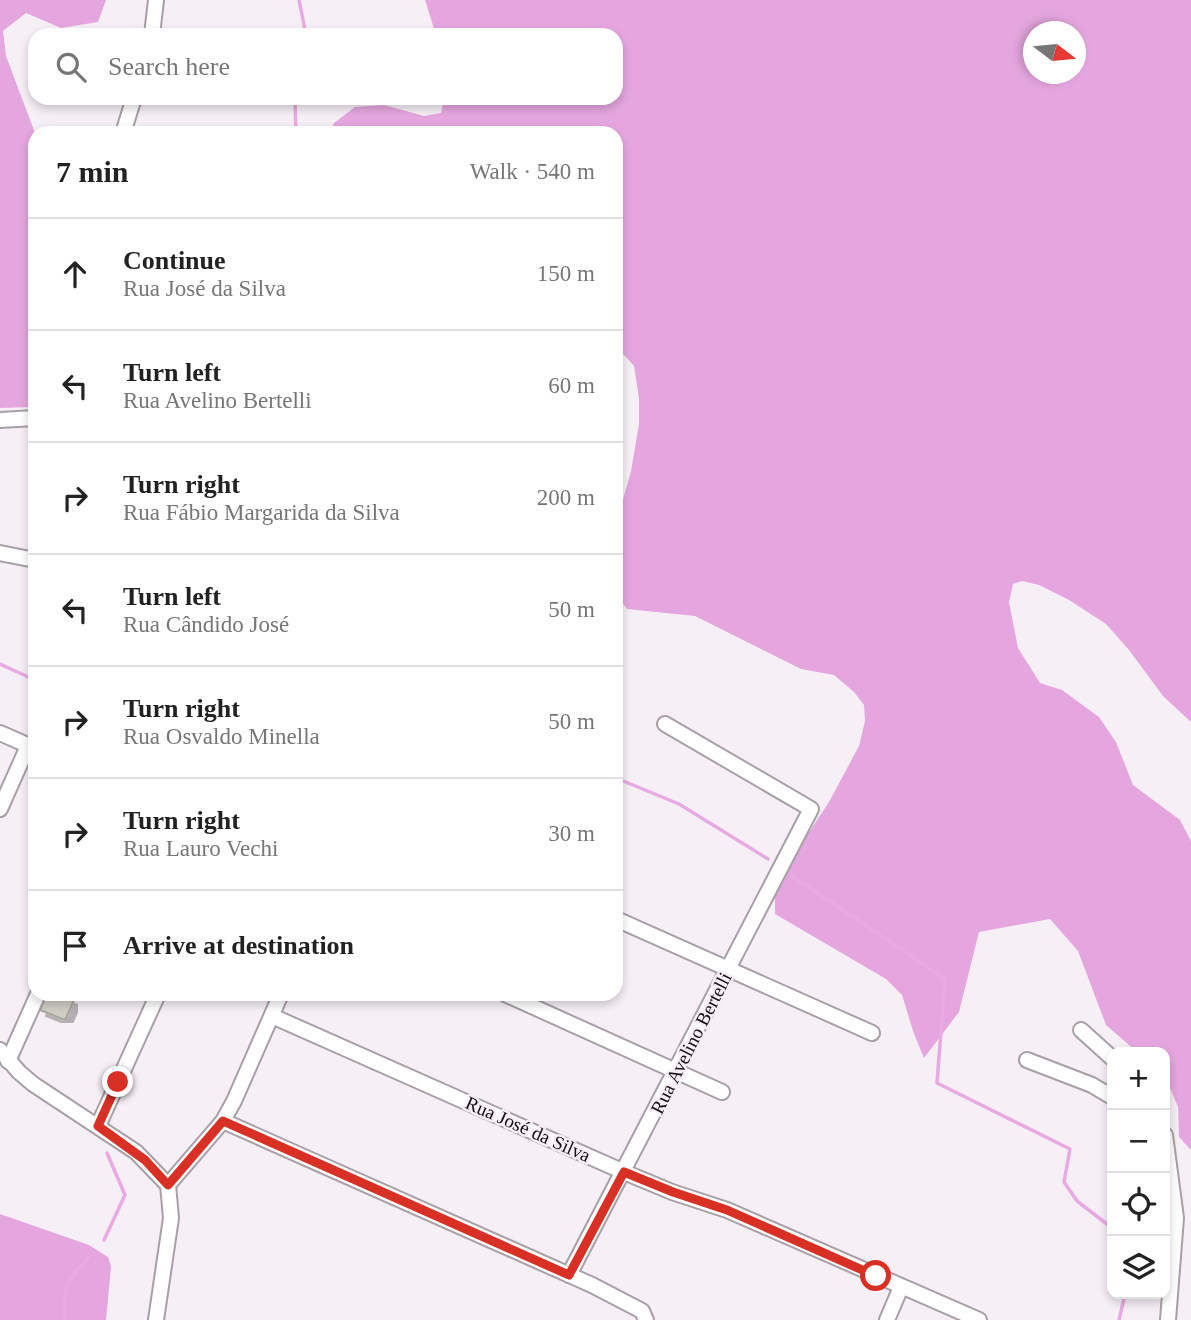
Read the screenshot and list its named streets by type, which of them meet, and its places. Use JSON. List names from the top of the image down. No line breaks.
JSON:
{"streets":{"street":["Rua Avelino Bertelli","Rua José da Silva"]},"crossings":[["Rua Avelino Bertelli","Rua José da Silva"]],"north":"right","page":{"search":"Search here","heading":["7 min","Walk · 540 m"],"list":[["Continue","Rua José da Silva","150 m"],["Turn left","Rua Avelino Bertelli","60 m"],["Turn right","Rua Fábio Margarida da Silva","200 m"],["Turn left","Rua Cândido José","50 m"],["Turn right","Rua Osvaldo Minella","50 m"],["Turn right","Rua Lauro Vechi","30 m"],"Arrive at destination"],"map_buttons":["+","−"]}}
